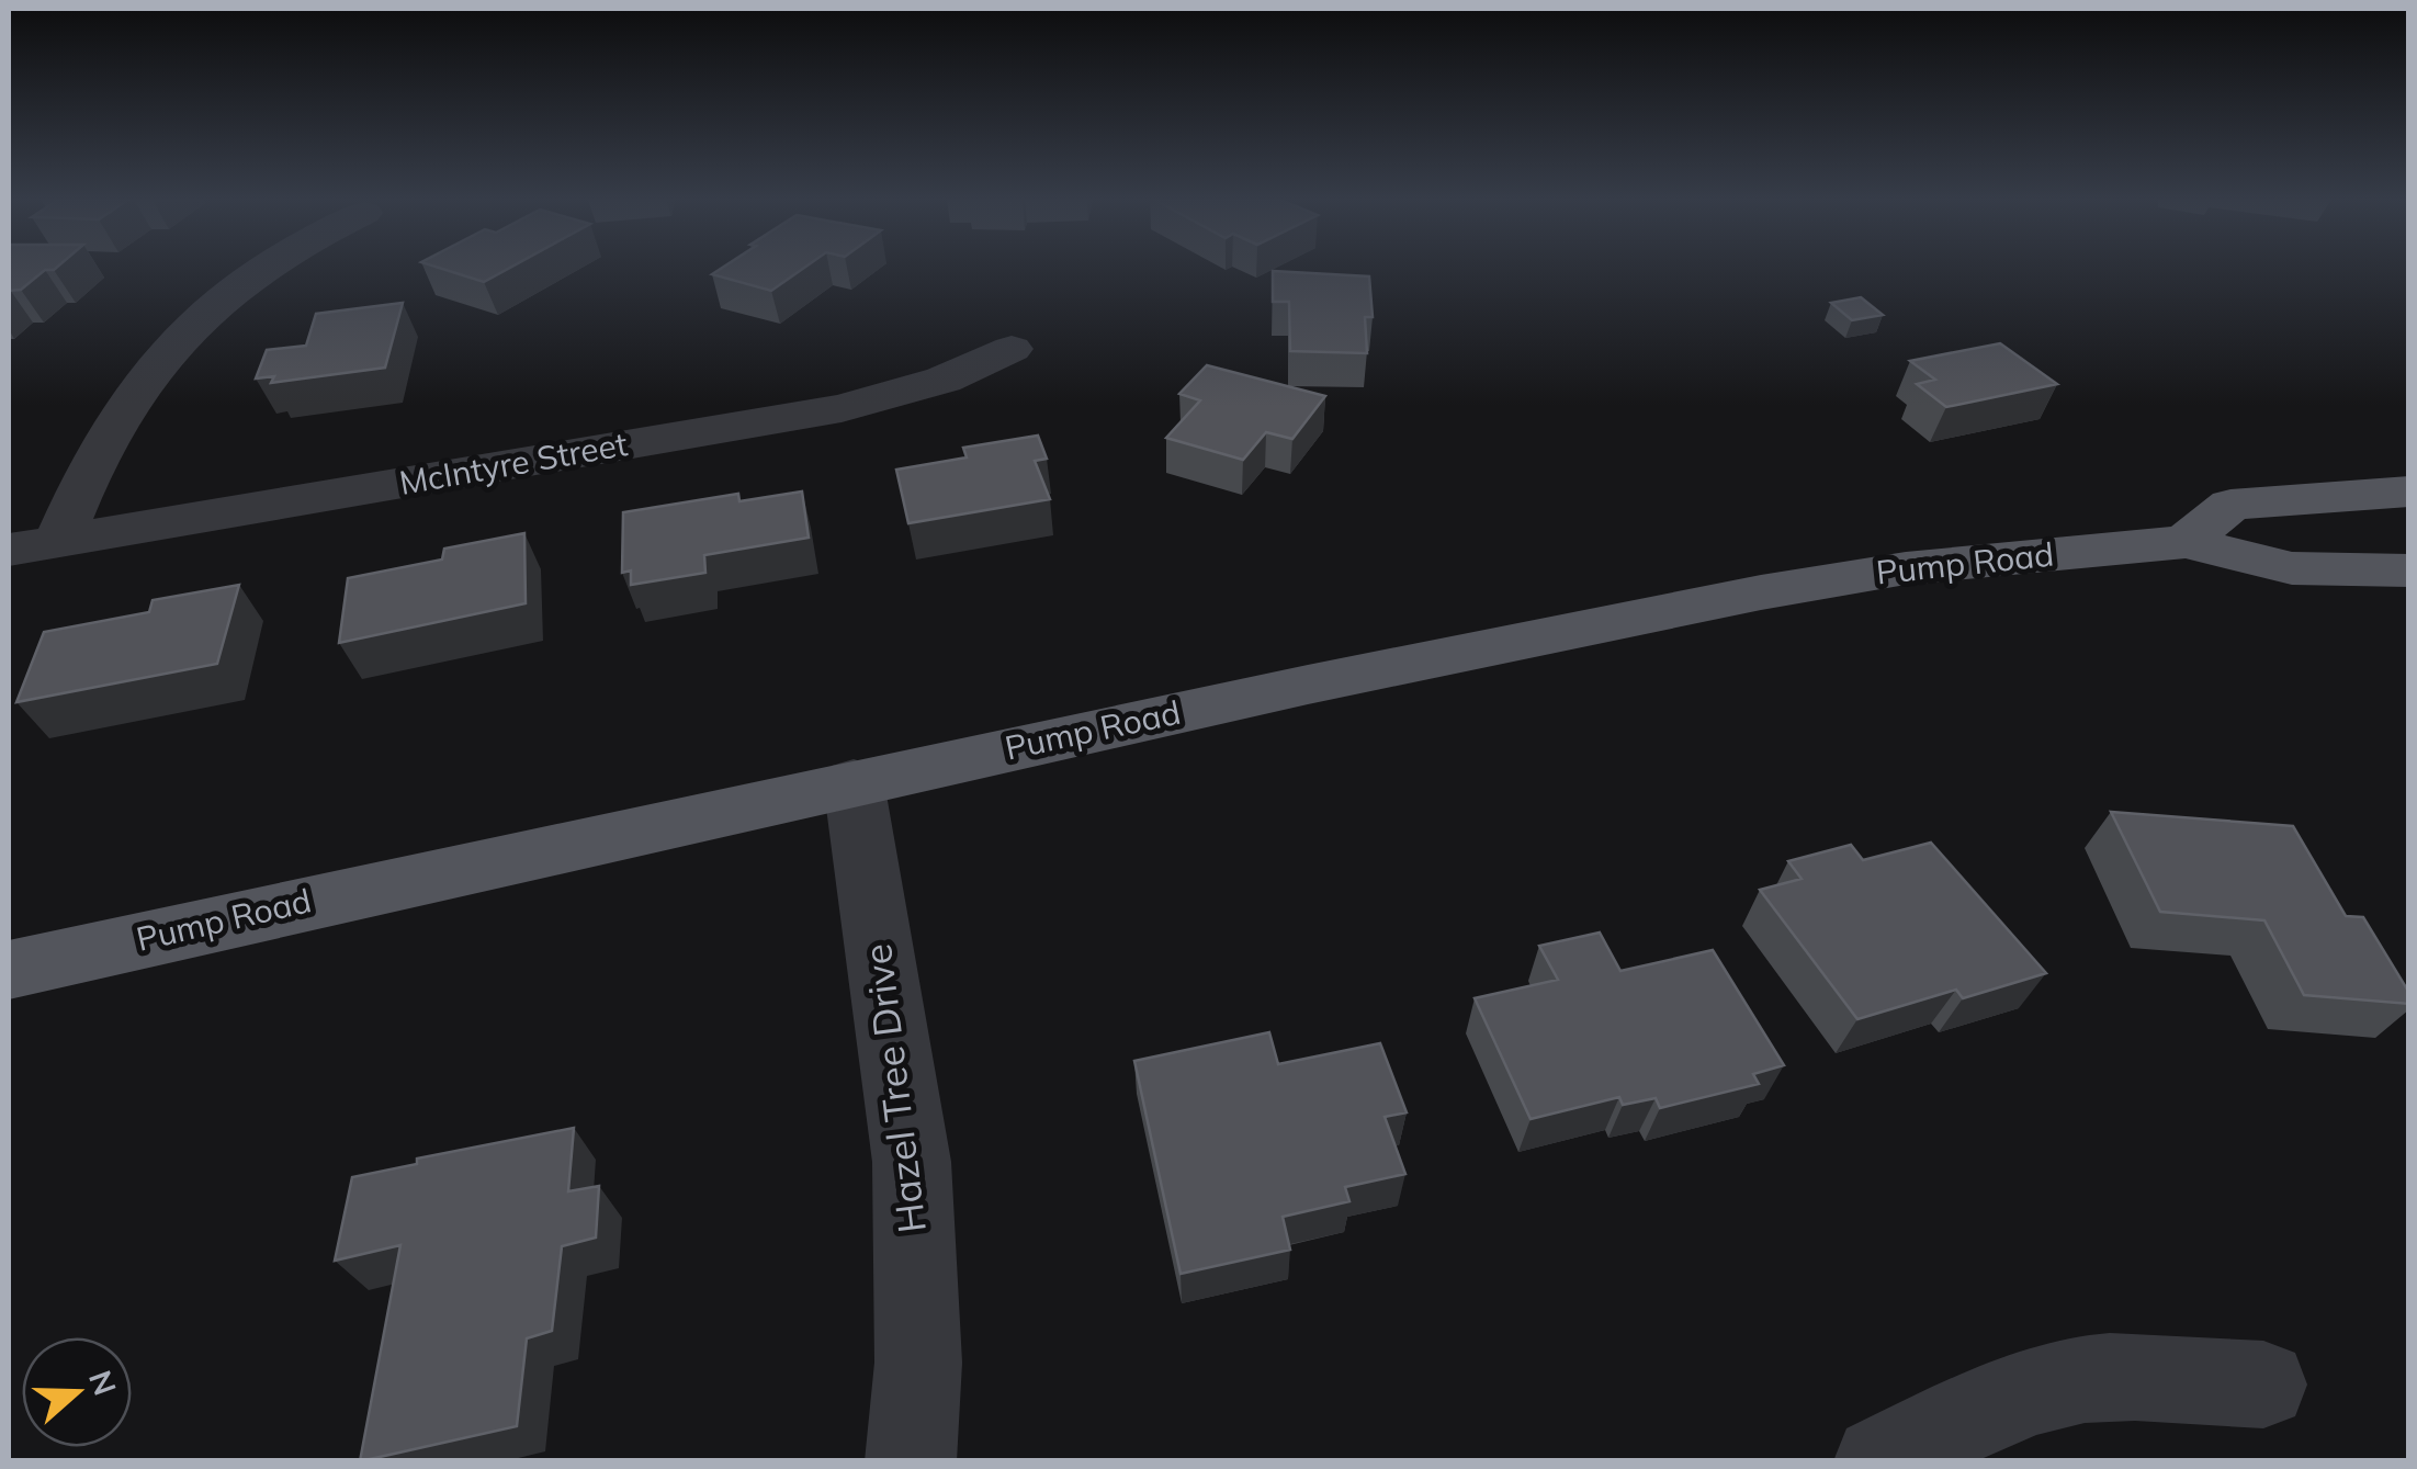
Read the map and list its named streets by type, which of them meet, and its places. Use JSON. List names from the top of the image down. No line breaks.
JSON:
{"streets":{"main road":["Pump Road"],"street":["McIntyre Street","Hazel Tree Drive"]},"crossings":[["Pump Road","Hazel Tree Drive"]],"north":"right"}
